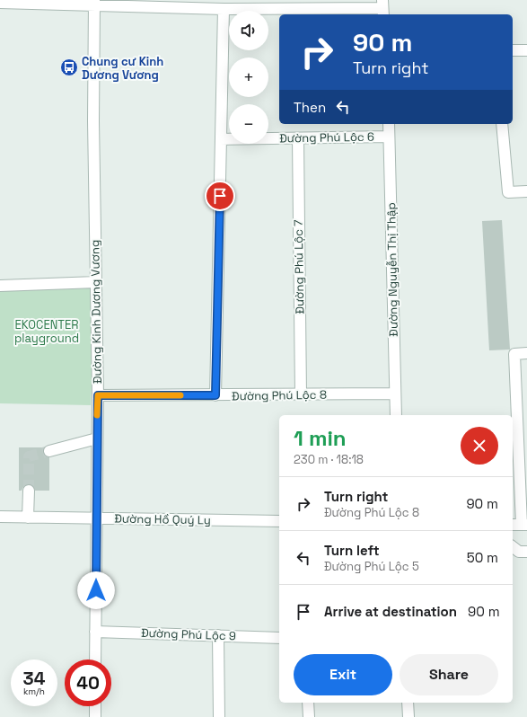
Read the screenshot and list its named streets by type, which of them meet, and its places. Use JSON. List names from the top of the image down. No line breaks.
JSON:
{"streets":{"street":["Đường Phú Lộc 6","Đường Phú Lộc 7","Đường Nguyễn Thị Thập","Đường Kinh Dương Vương","Đường Phú Lộc 8","Đường Hồ Quý Ly","Đường Phú Lộc 9"]},"crossings":[["Đường Phú Lộc 6","Đường Phú Lộc 7"],["Đường Phú Lộc 6","Đường Nguyễn Thị Thập"],["Đường Phú Lộc 7","Đường Phú Lộc 8"],["Đường Nguyễn Thị Thập","Đường Phú Lộc 8"],["Đường Kinh Dương Vương","Đường Phú Lộc 8"],["Đường Kinh Dương Vương","Đường Hồ Quý Ly"],["Đường Kinh Dương Vương","Đường Phú Lộc 9"]],"parks":["EKOCENTER playground"],"places":{"bus stop":["Chung cư Kinh Dương Vương"]},"page":{"map_buttons":["+","−"],"turn":["90 m","Turn right"],"then":"Then","heading":["1 min","230 m · 18:18"],"list":[{"name":"Turn right","note":"Đường Phú Lộc 8","value":"90 m"},{"name":"Turn left","note":"Đường Phú Lộc 5","value":"50 m"},{"name":"Arrive at destination","value":"90 m"}],"buttons":["Exit","Share"],"speed":"34 km/h","limit":"40"}}
